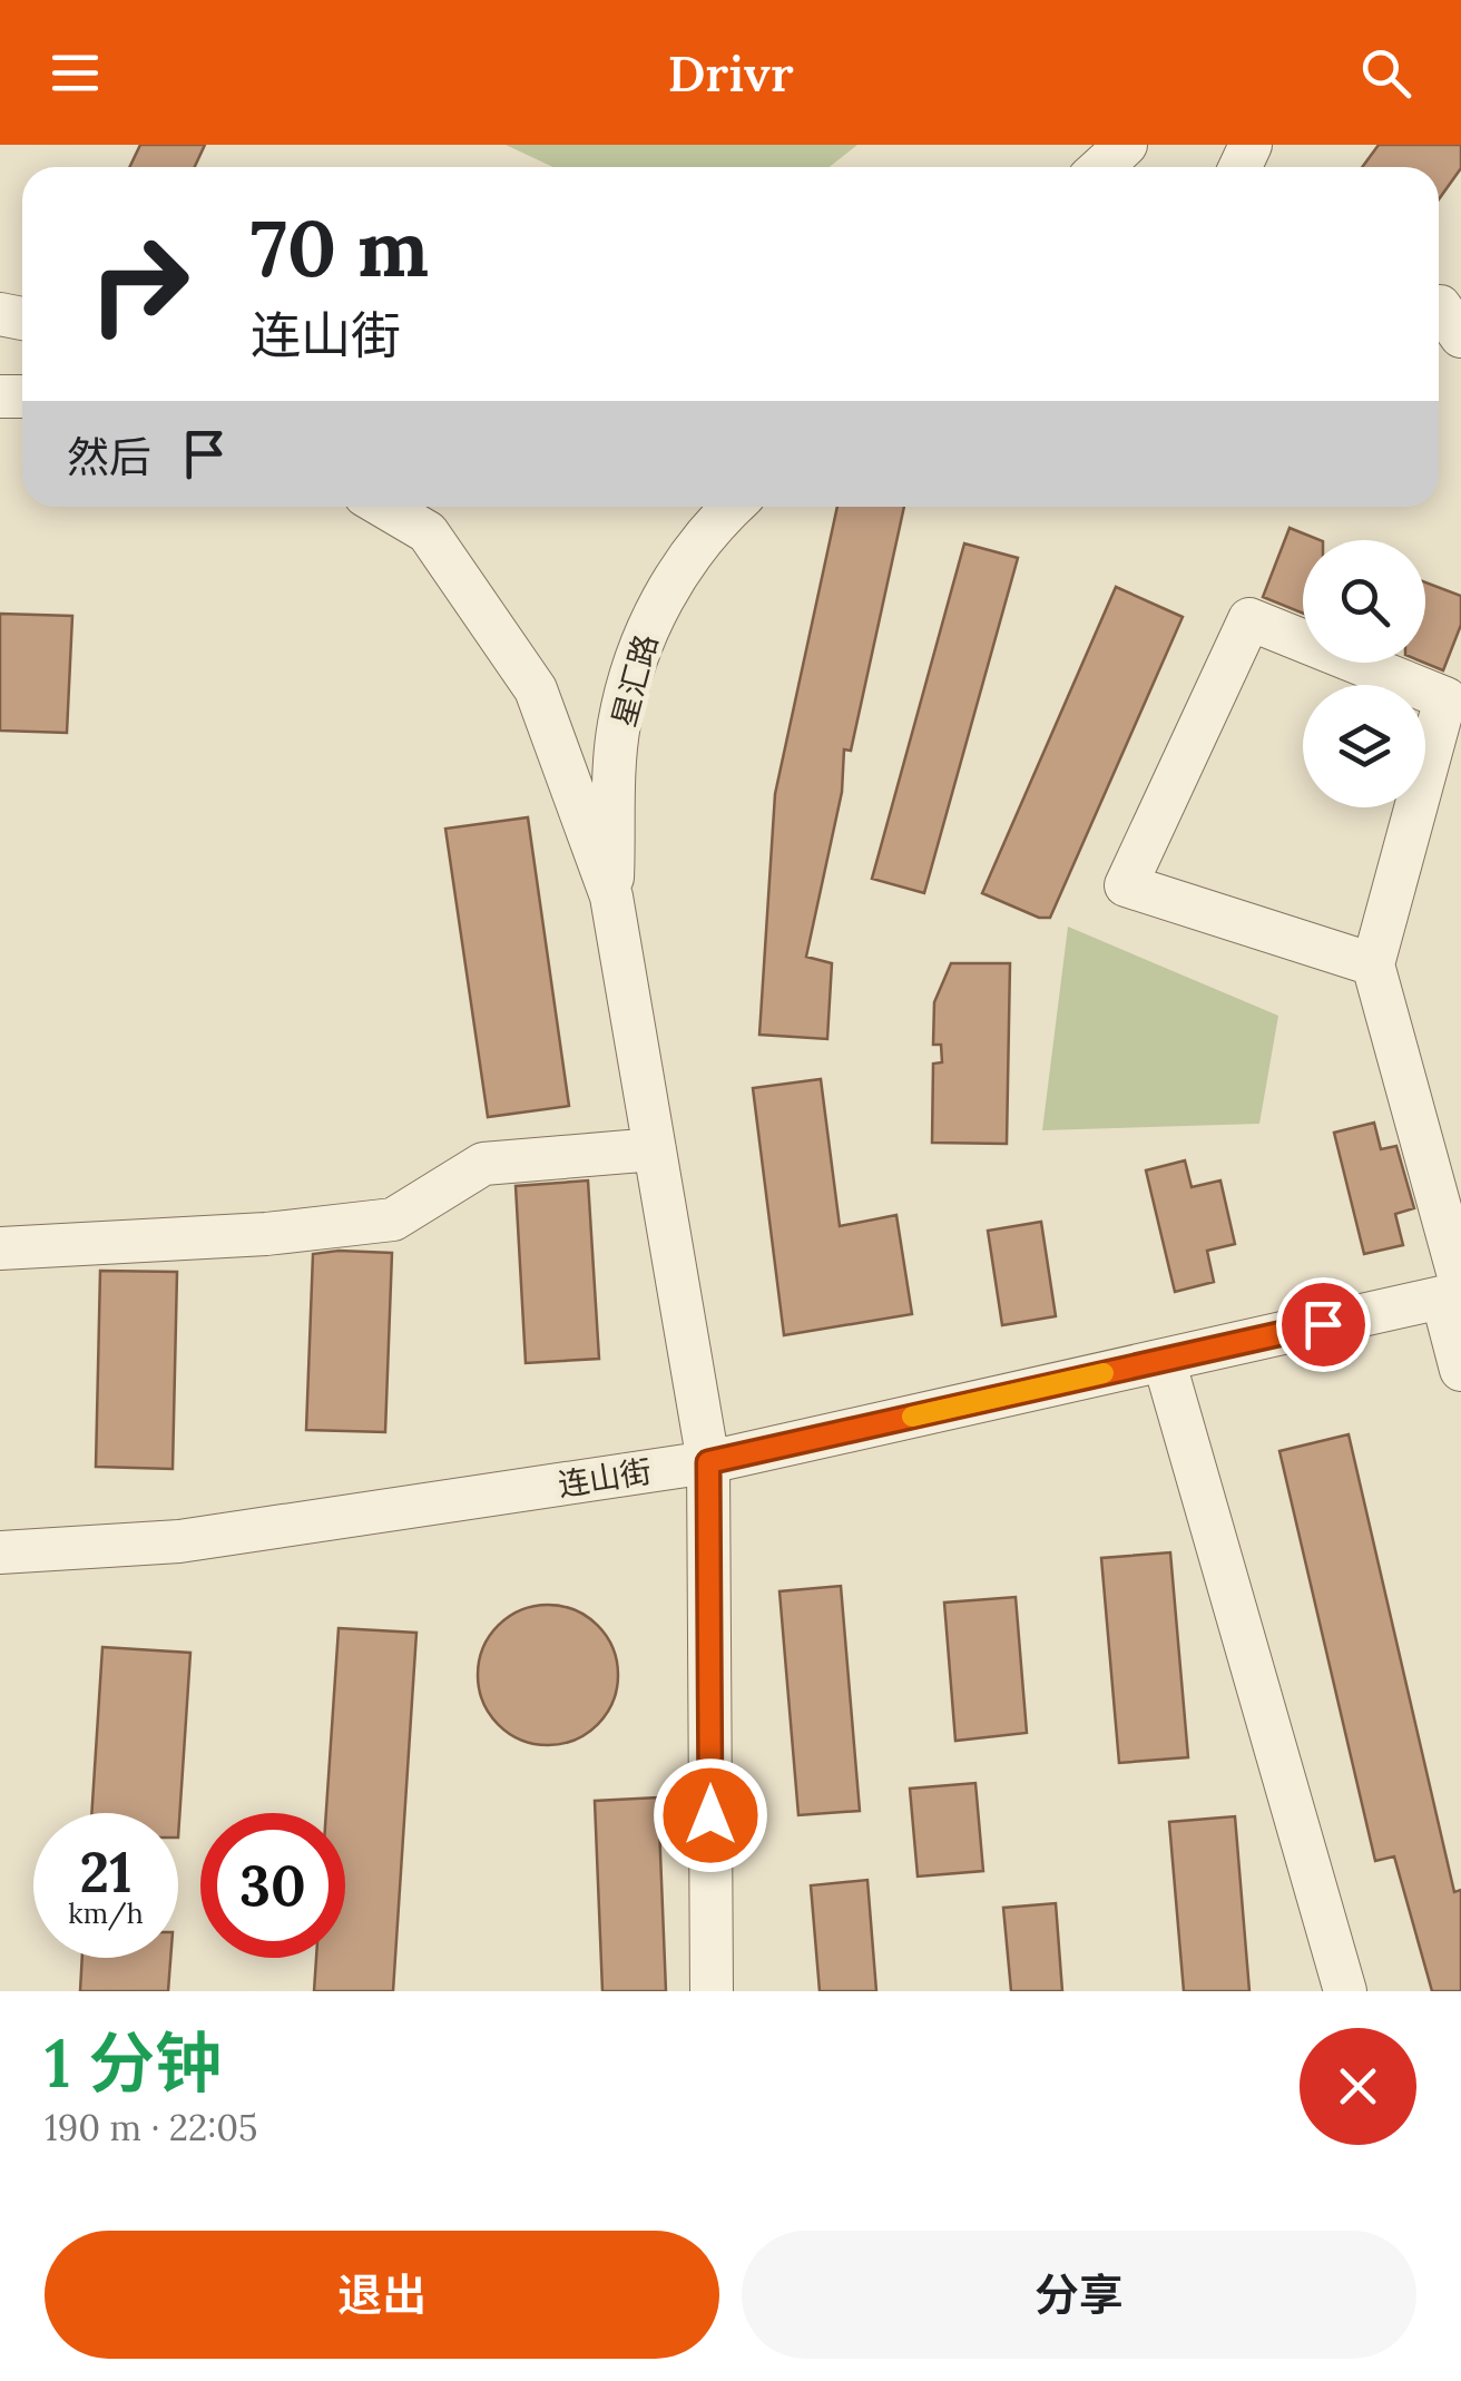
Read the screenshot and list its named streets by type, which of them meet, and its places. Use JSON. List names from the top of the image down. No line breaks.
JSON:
{"streets":{"street":["星汇路","连山街"]},"page":{"header":"Drivr","turn":["70 m","连山街"],"then":"然后","speed":"21 km/h","limit":"30","heading":["1 分钟","190 m · 22:05"],"buttons":["退出","分享"]}}
